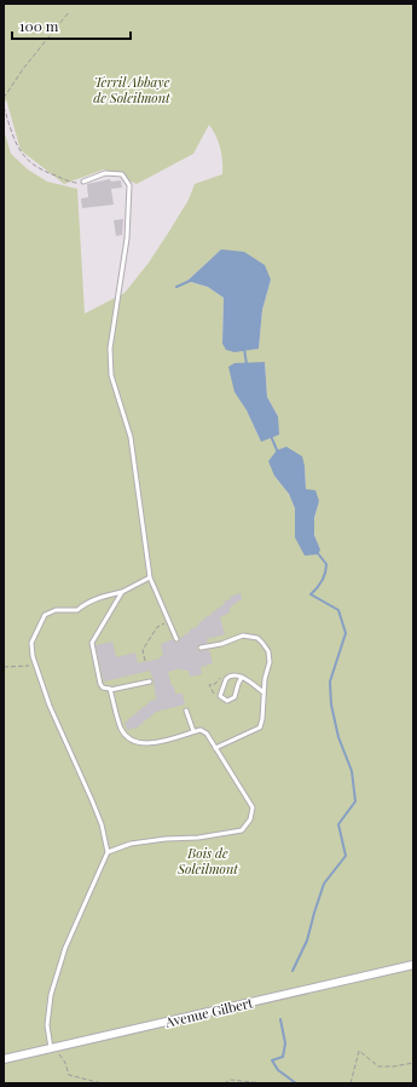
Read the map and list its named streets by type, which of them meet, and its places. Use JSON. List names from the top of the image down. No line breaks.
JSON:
{"streets":{"street":["Avenue Gilbert"]},"parks":["Terril Abbaye de Soleilmont","Bois de Soleilmont"],"scale_bar":"100 m"}
